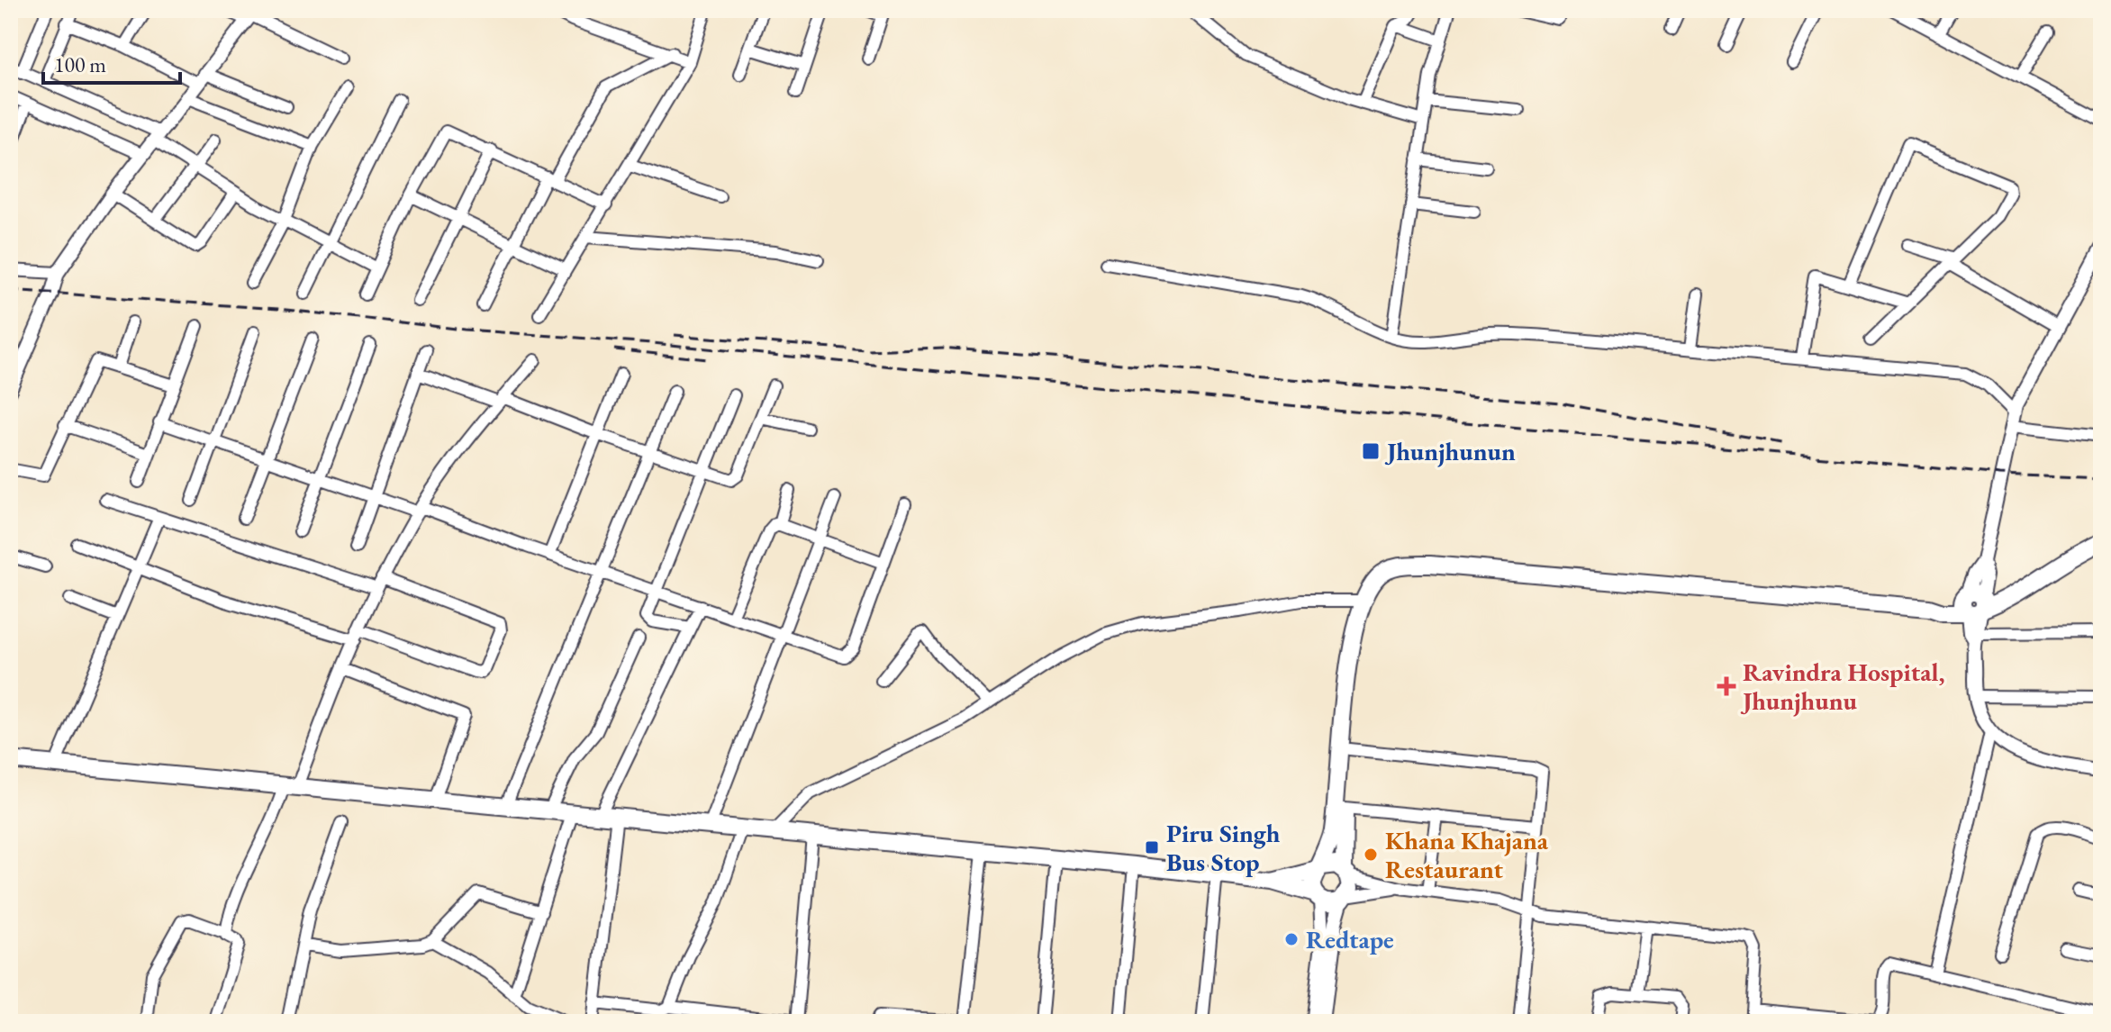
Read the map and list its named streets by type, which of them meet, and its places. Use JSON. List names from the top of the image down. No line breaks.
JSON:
{"places":{"transit":["Jhunjhunun","Piru Singh Bus Stop"],"health":["Ravindra Hospital, Jhunjhunu"],"other":["Khana Khajana Restaurant","Redtape"]},"scale_bar":"100 m"}
